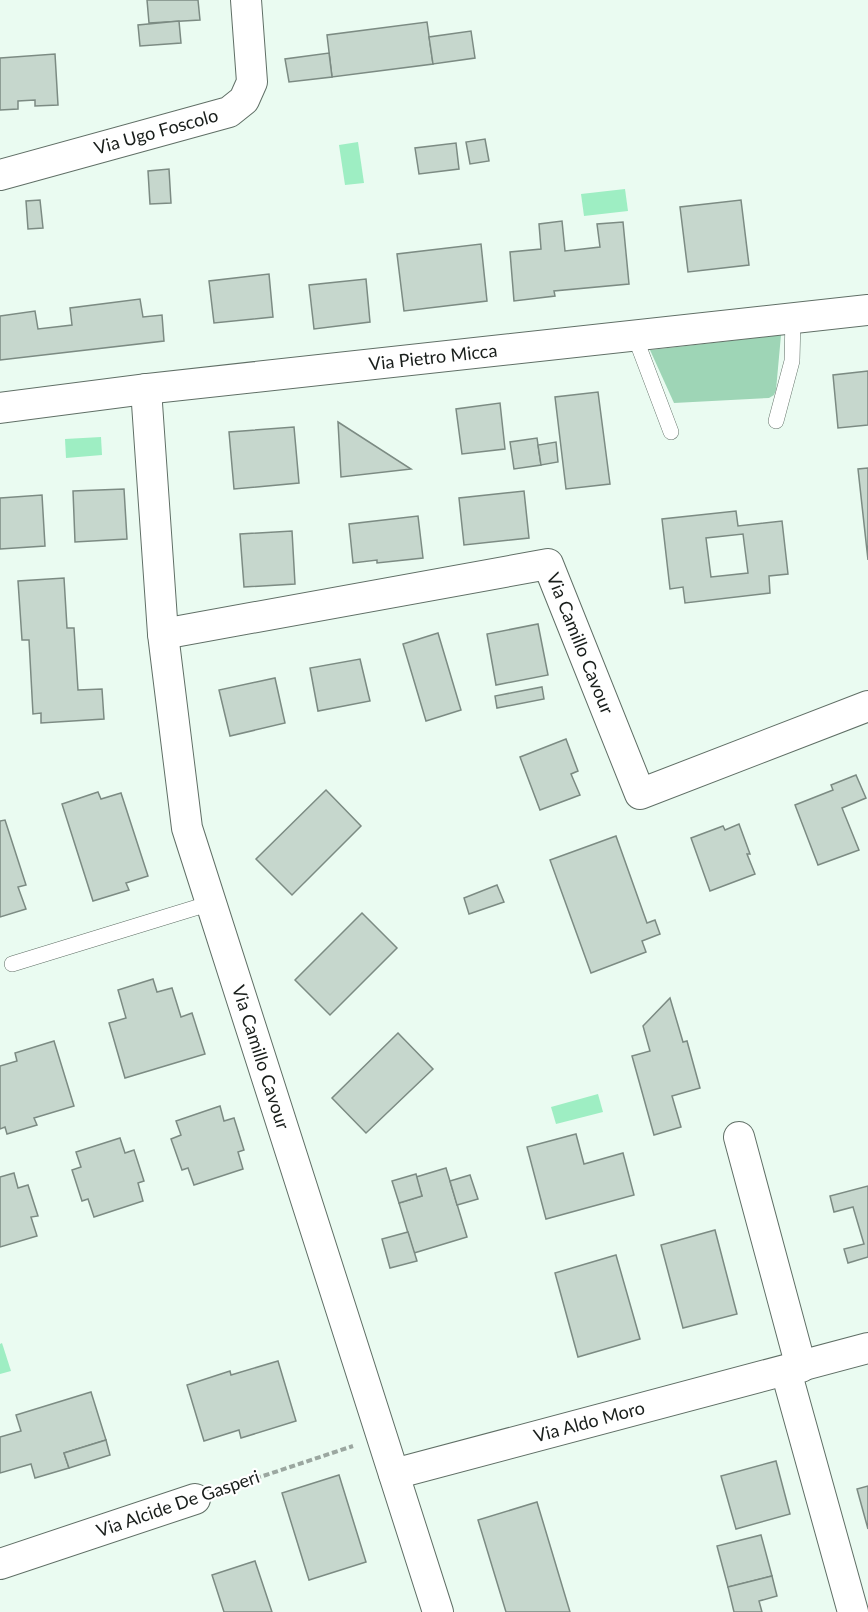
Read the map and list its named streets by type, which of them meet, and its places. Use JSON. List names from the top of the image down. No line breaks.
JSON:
{"streets":{"street":["Via Ugo Foscolo","Via Pietro Micca","Via Camillo Cavour","Via Aldo Moro","Via Alcide De Gasperi"]},"crossings":[["Via Pietro Micca","Via Camillo Cavour"],["Via Camillo Cavour","Via Aldo Moro"]]}
